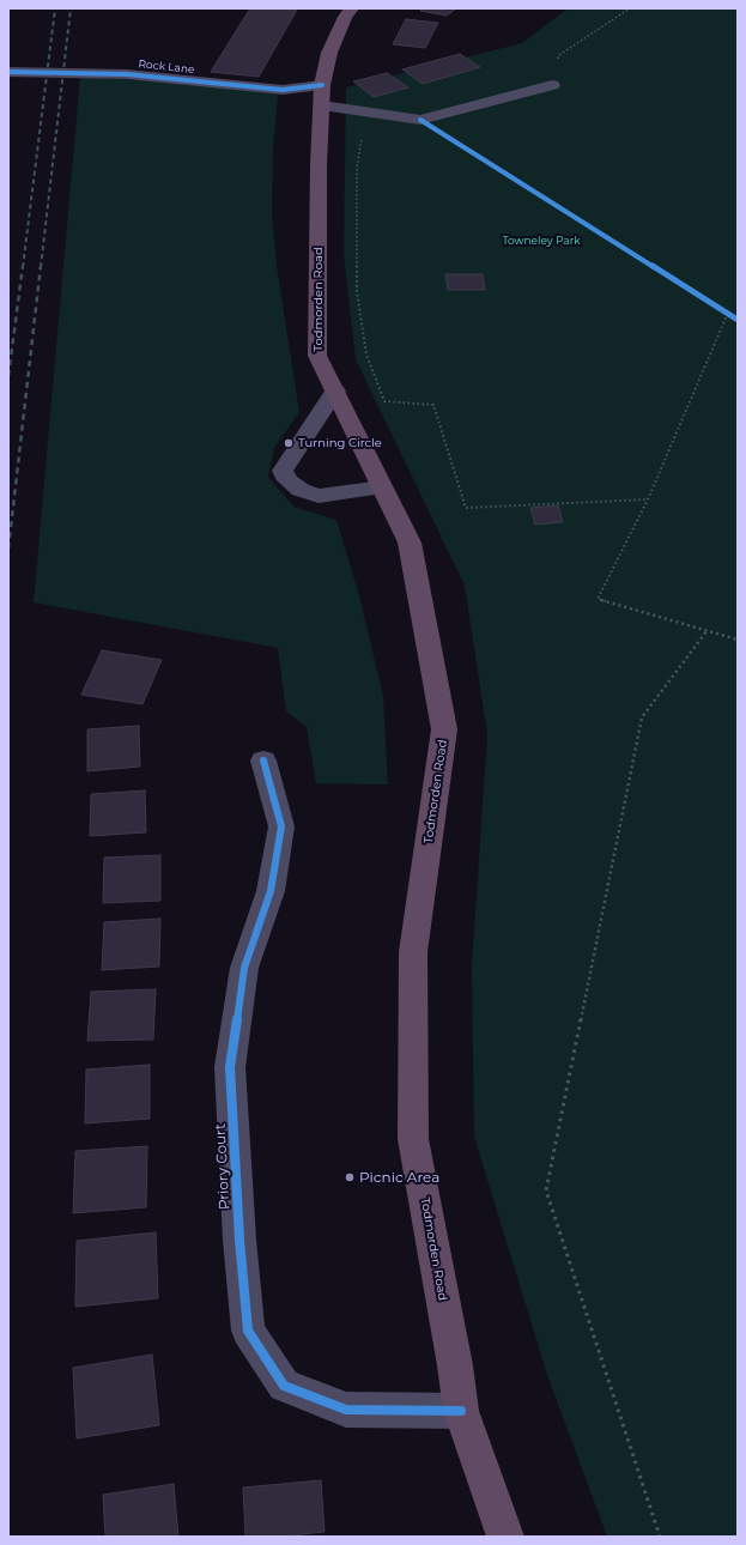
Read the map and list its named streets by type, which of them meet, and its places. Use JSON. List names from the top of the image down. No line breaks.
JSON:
{"streets":{"highway":["Todmorden Road"],"street":["Rock Lane","Priory Court"]},"crossings":[["Rock Lane","Todmorden Road"],["Todmorden Road","Priory Court"]],"parks":["Towneley Park"],"places":["Turning Circle","Picnic Area"]}
